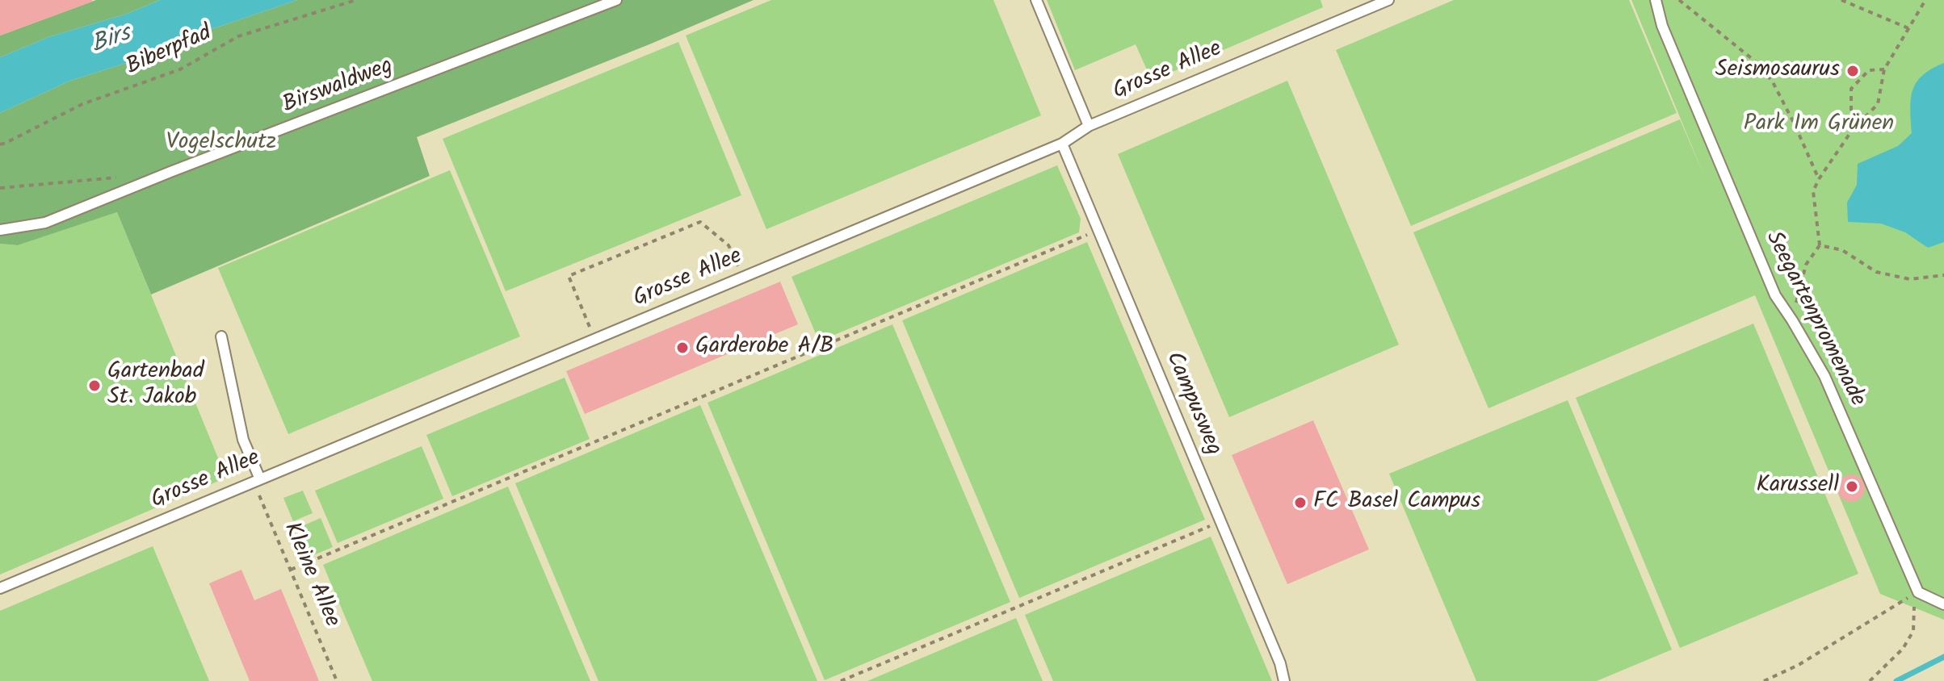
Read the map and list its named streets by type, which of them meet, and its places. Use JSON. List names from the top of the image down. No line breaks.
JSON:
{"streets":{"lane":["Grosse Allee","Birswaldweg","Seegartenpromenade","Campusweg"],"path":["Biberpfad","Kleine Allee"]},"crossings":[["Grosse Allee","Campusweg"],["Grosse Allee","Kleine Allee"]],"water":["Birs"],"parks":["Park Im Grünen","Vogelschutz"],"places":["Seismosaurus","Garderobe A/B","Gartenbad St. Jakob","Karussell","FC Basel Campus"]}
